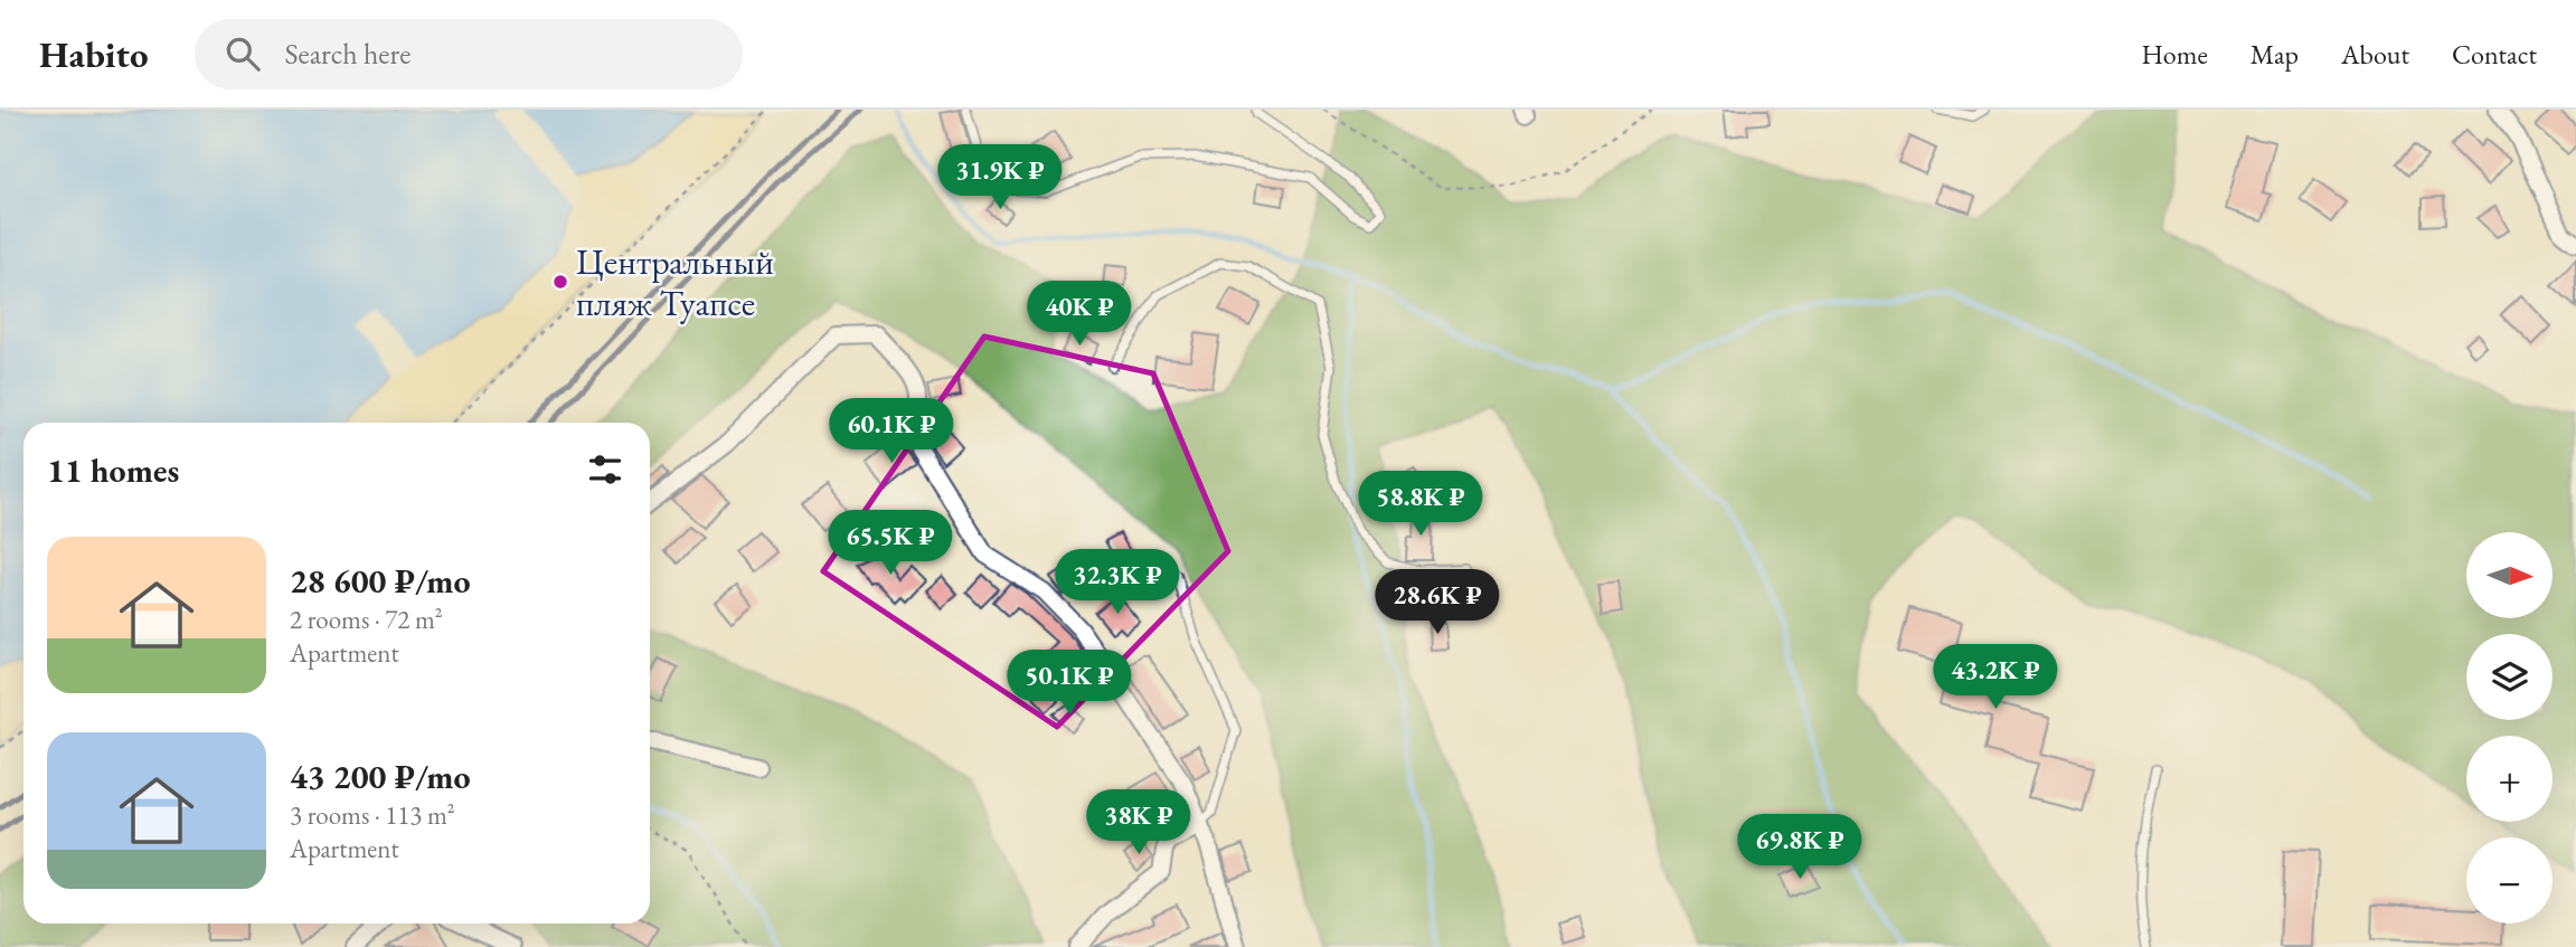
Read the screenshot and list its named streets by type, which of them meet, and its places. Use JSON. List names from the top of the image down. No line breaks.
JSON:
{"places":["Центральный пляж Туапсе"],"north":"right","page":{"header":"Habito","search":"Search here","nav":["Home","Map","About","Contact"],"price":["31.9K ₽","40K ₽","60.1K ₽","58.8K ₽","65.5K ₽","32.3K ₽","28.6K ₽","43.2K ₽","50.1K ₽","38K ₽","69.8K ₽"],"heading":"11 homes","list":[{"name":"28 600 ₽/mo","note":"2 rooms · 72 m² · Apartment"},{"name":"43 200 ₽/mo","note":"3 rooms · 113 m² · Apartment"}],"map_buttons":["+","−"]}}
